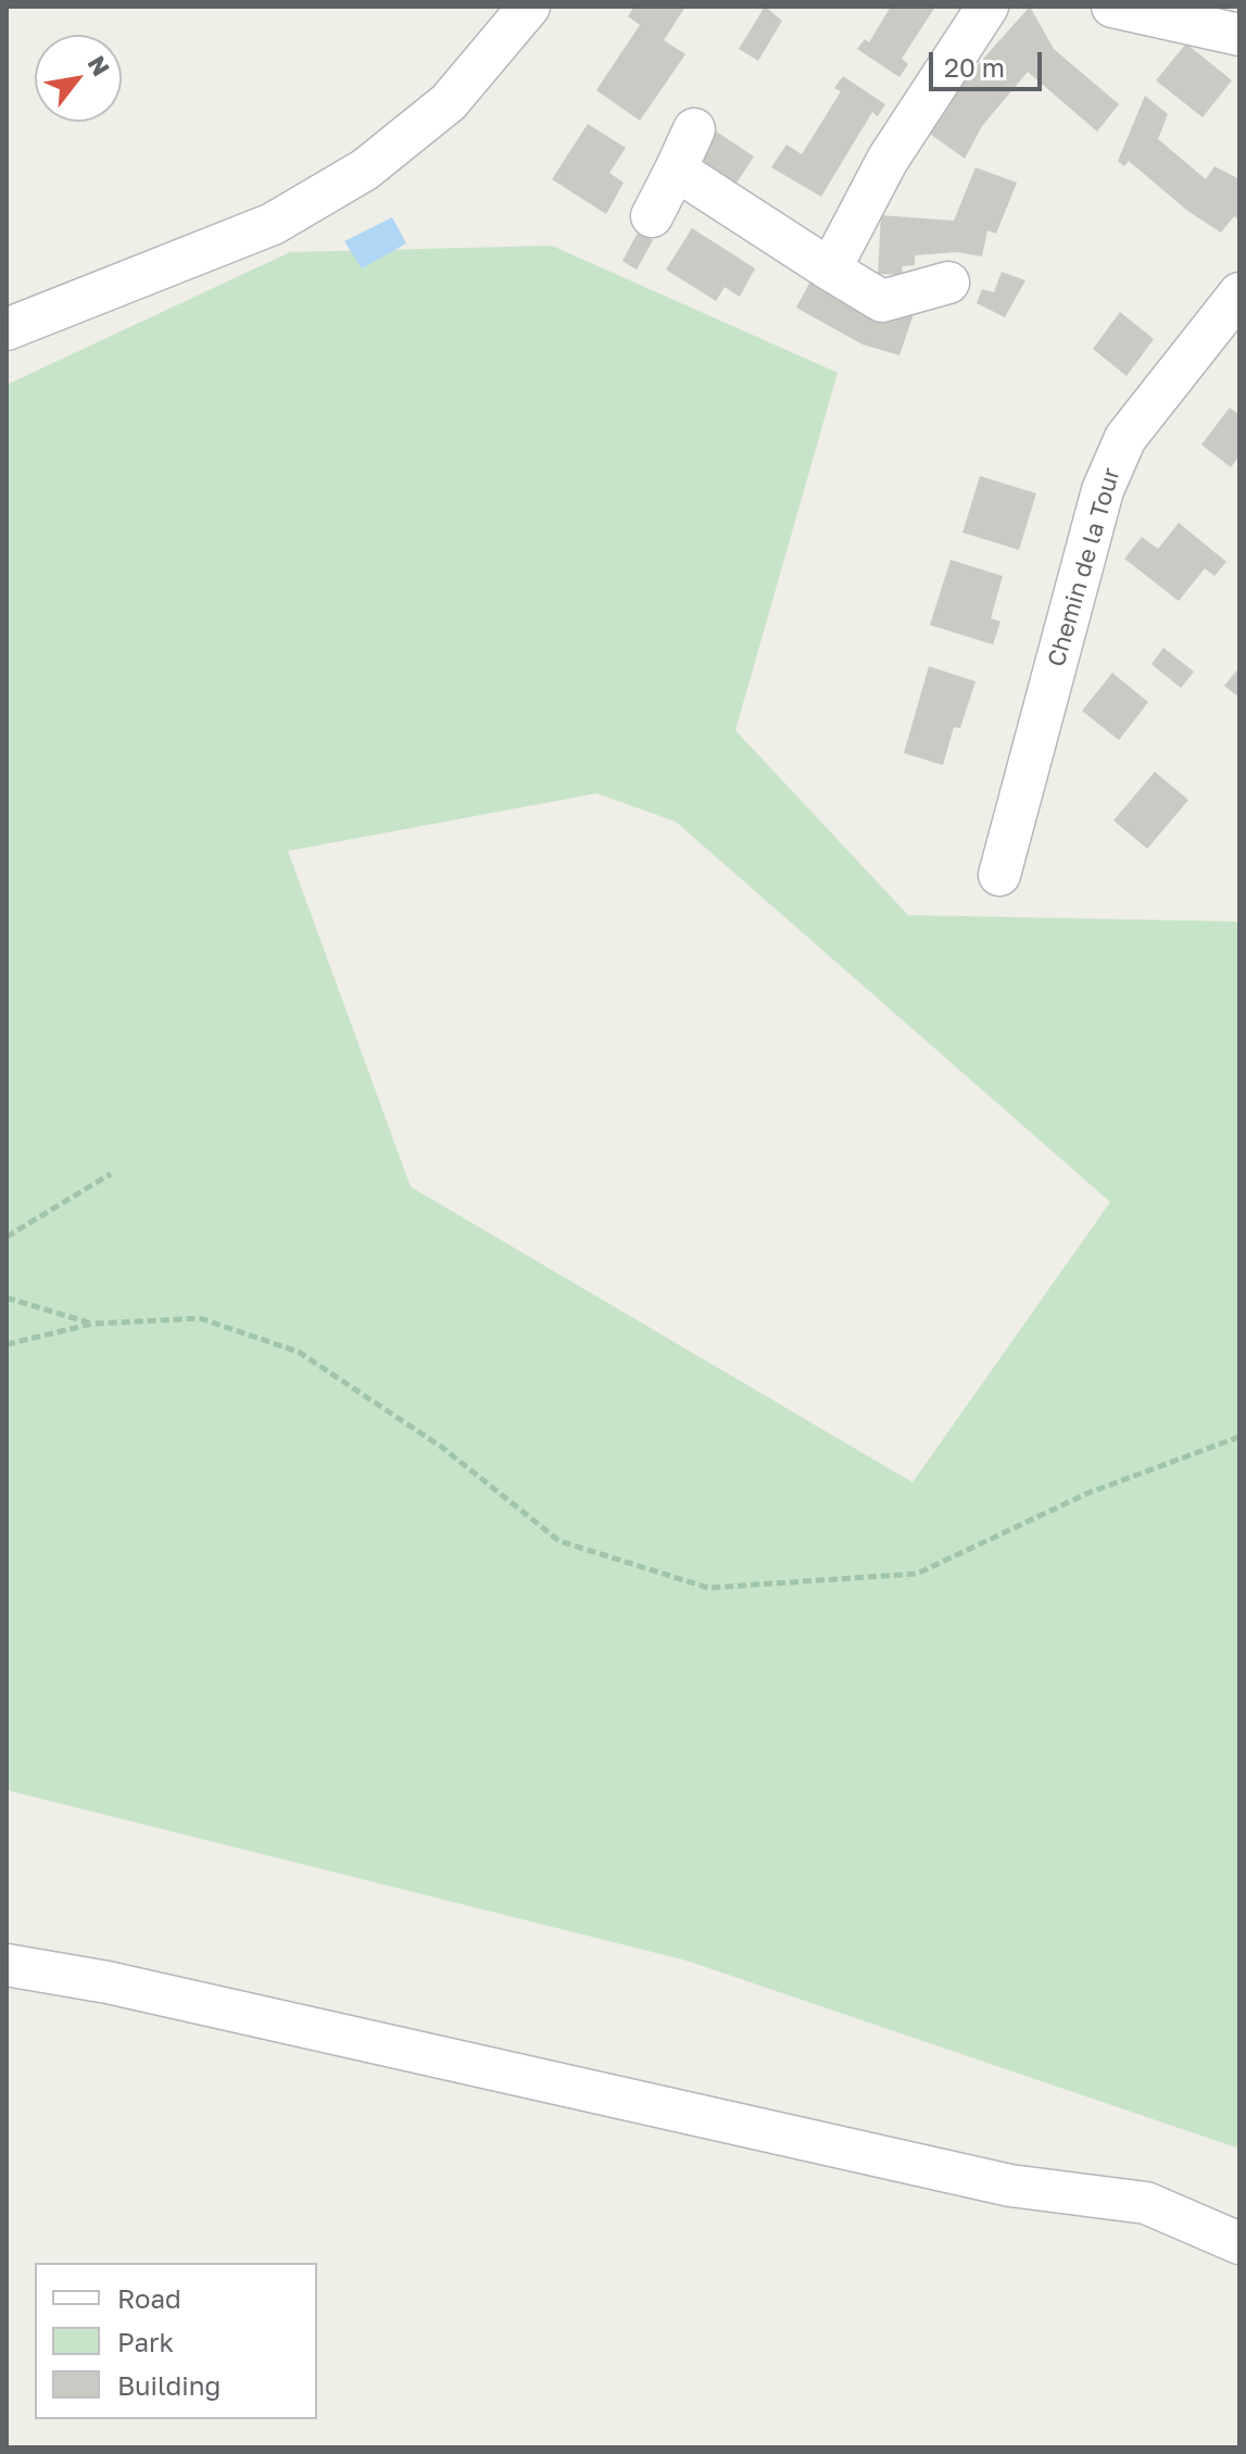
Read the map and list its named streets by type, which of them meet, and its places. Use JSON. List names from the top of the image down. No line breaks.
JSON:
{"streets":{"street":["Chemin de la Tour"]},"legend":["Road","Park","Building"],"scale_bar":"20 m","north":"top right"}
